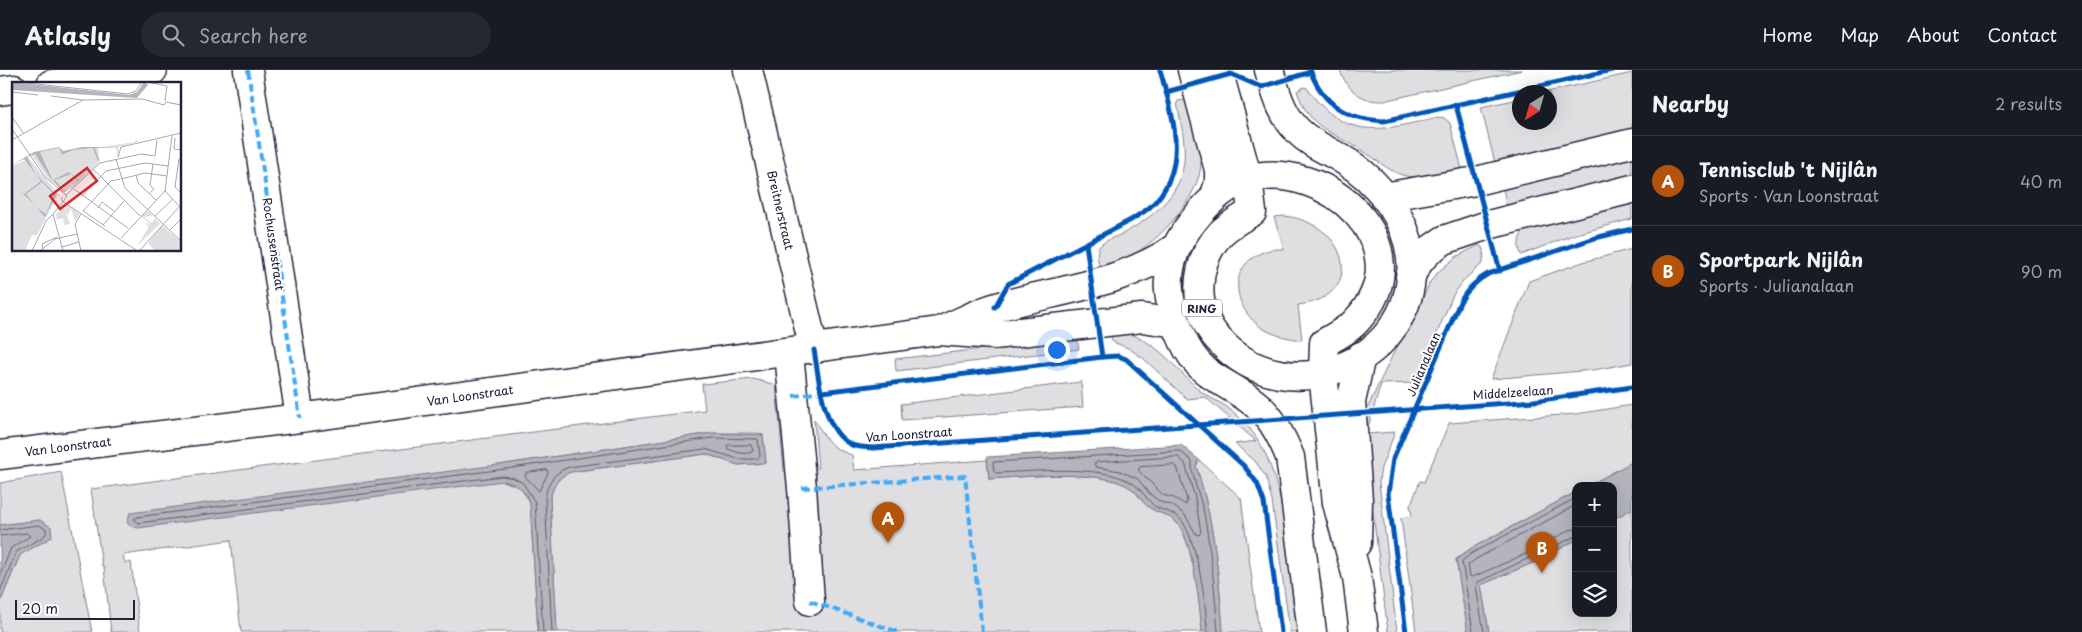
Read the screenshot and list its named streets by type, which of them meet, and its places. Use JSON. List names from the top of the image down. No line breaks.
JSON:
{"streets":{"street":["Breitnerstraat","Rochussenstraat","RING","Van Loonstraat"],"cycle path":["Julianalaan","Middelzeelaan"]},"crossings":[["Breitnerstraat","Van Loonstraat"],["Rochussenstraat","Van Loonstraat"],["RING","Van Loonstraat"]],"scale_bar":"20 m","north":"bottom left","page":{"header":"Atlasly","search":"Search here","nav":["Home","Map","About","Contact"],"heading":["Nearby","2 results"],"list":[{"mark":"A","name":"Tennisclub 't Nijlân","note":"Sports · Van Loonstraat","value":"40 m"},{"mark":"B","name":"Sportpark Nijlân","note":"Sports · Julianalaan","value":"90 m"}],"map_buttons":["+","−"],"pins":["A","B"],"scale":"20 m"}}
